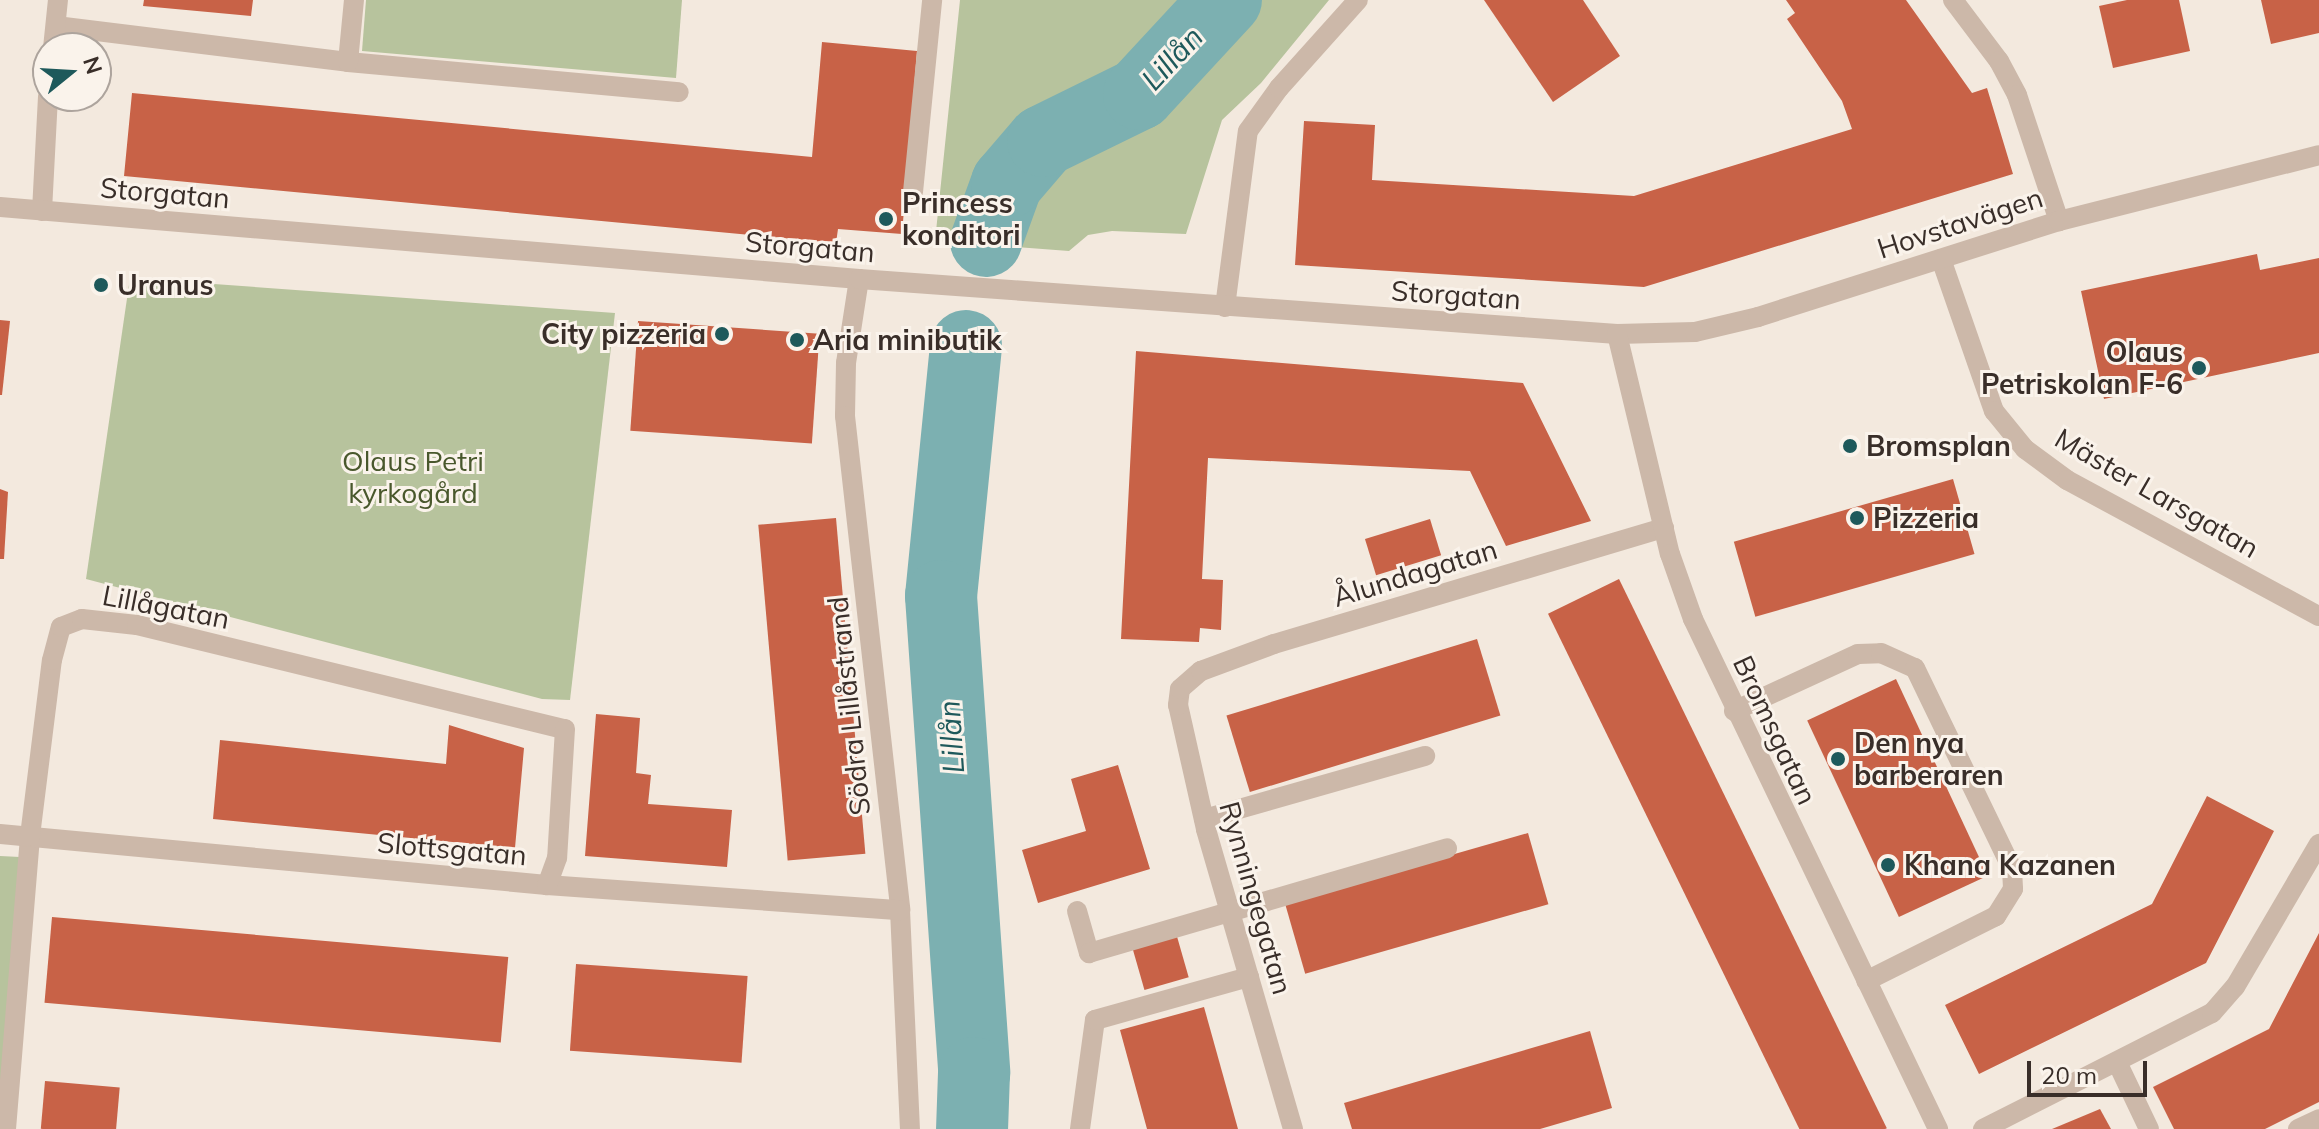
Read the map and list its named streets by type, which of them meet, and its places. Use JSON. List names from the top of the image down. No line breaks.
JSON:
{"streets":{"street":["Storgatan","Hovstavägen","Mäster Larsgatan","Ålundagatan","Lillågatan","Södra Lillåstrand","Bromsgatan","Slottsgatan","Rynningegatan"]},"crossings":[["Storgatan","Hovstavägen"],["Storgatan","Södra Lillåstrand"],["Storgatan","Bromsgatan"],["Hovstavägen","Mäster Larsgatan"],["Hovstavägen","Bromsgatan"],["Ålundagatan","Bromsgatan"],["Ålundagatan","Rynningegatan"],["Lillågatan","Slottsgatan"],["Södra Lillåstrand","Slottsgatan"]],"water":["Lillån"],"parks":["Olaus Petri kyrkogård"],"places":["Princess konditori","Uranus","City pizzeria","Aria minibutik","Olaus Petriskolan F-6","Bromsplan","Pizzeria","Den nya barberaren","Khana Kazanen"],"scale_bar":"20 m","north":"right"}
